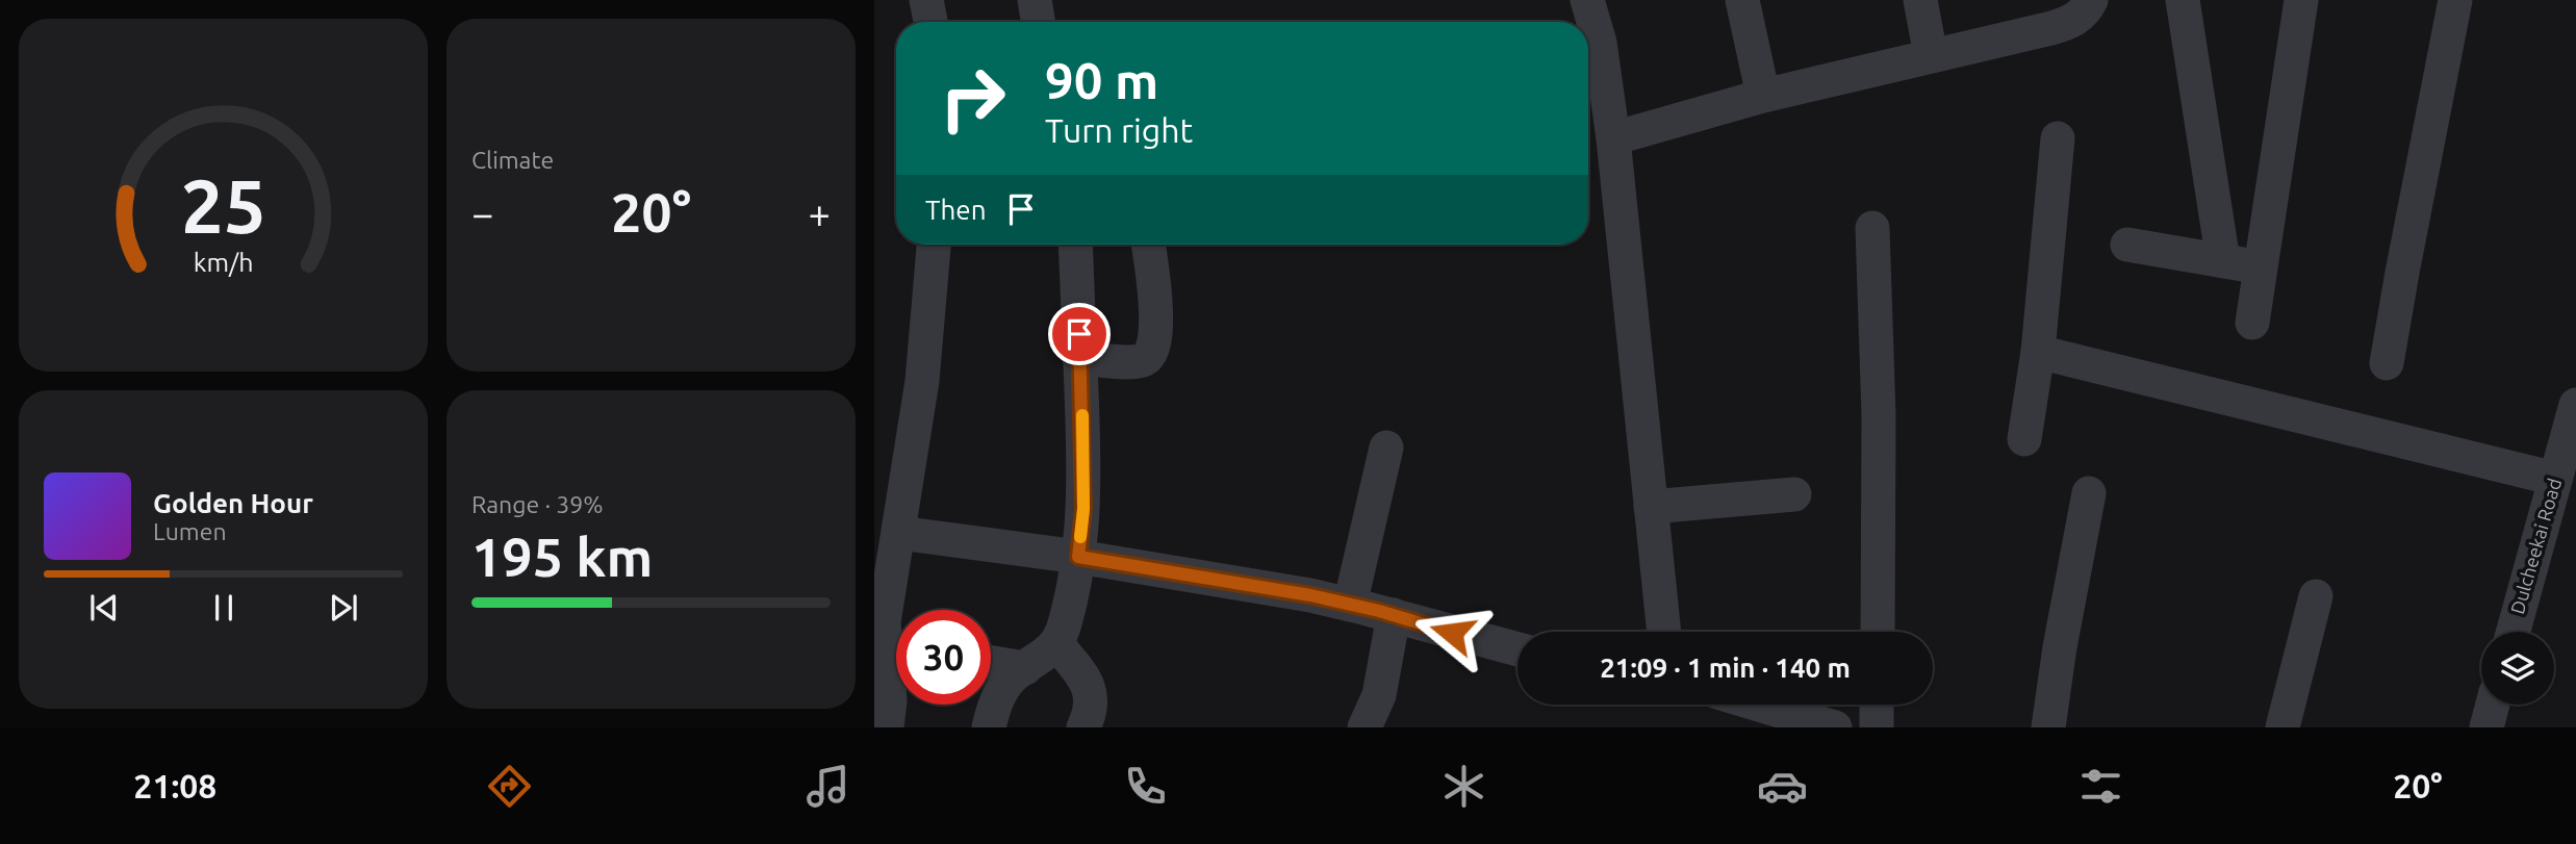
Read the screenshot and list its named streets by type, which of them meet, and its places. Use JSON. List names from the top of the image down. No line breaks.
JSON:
{"streets":{"street":["Dulcheekai Road"]},"page":{"tile":["Climate",["Range · 39%","195 km"]],"turn":["90 m","Turn right"],"then":"Then","heat":["−","20°","+"],"song":["Golden Hour","Lumen"],"limit":"30","trip":"21:09 · 1 min · 140 m","tabs":["21:08","20°"],"gauge":["25","km/h"]}}
